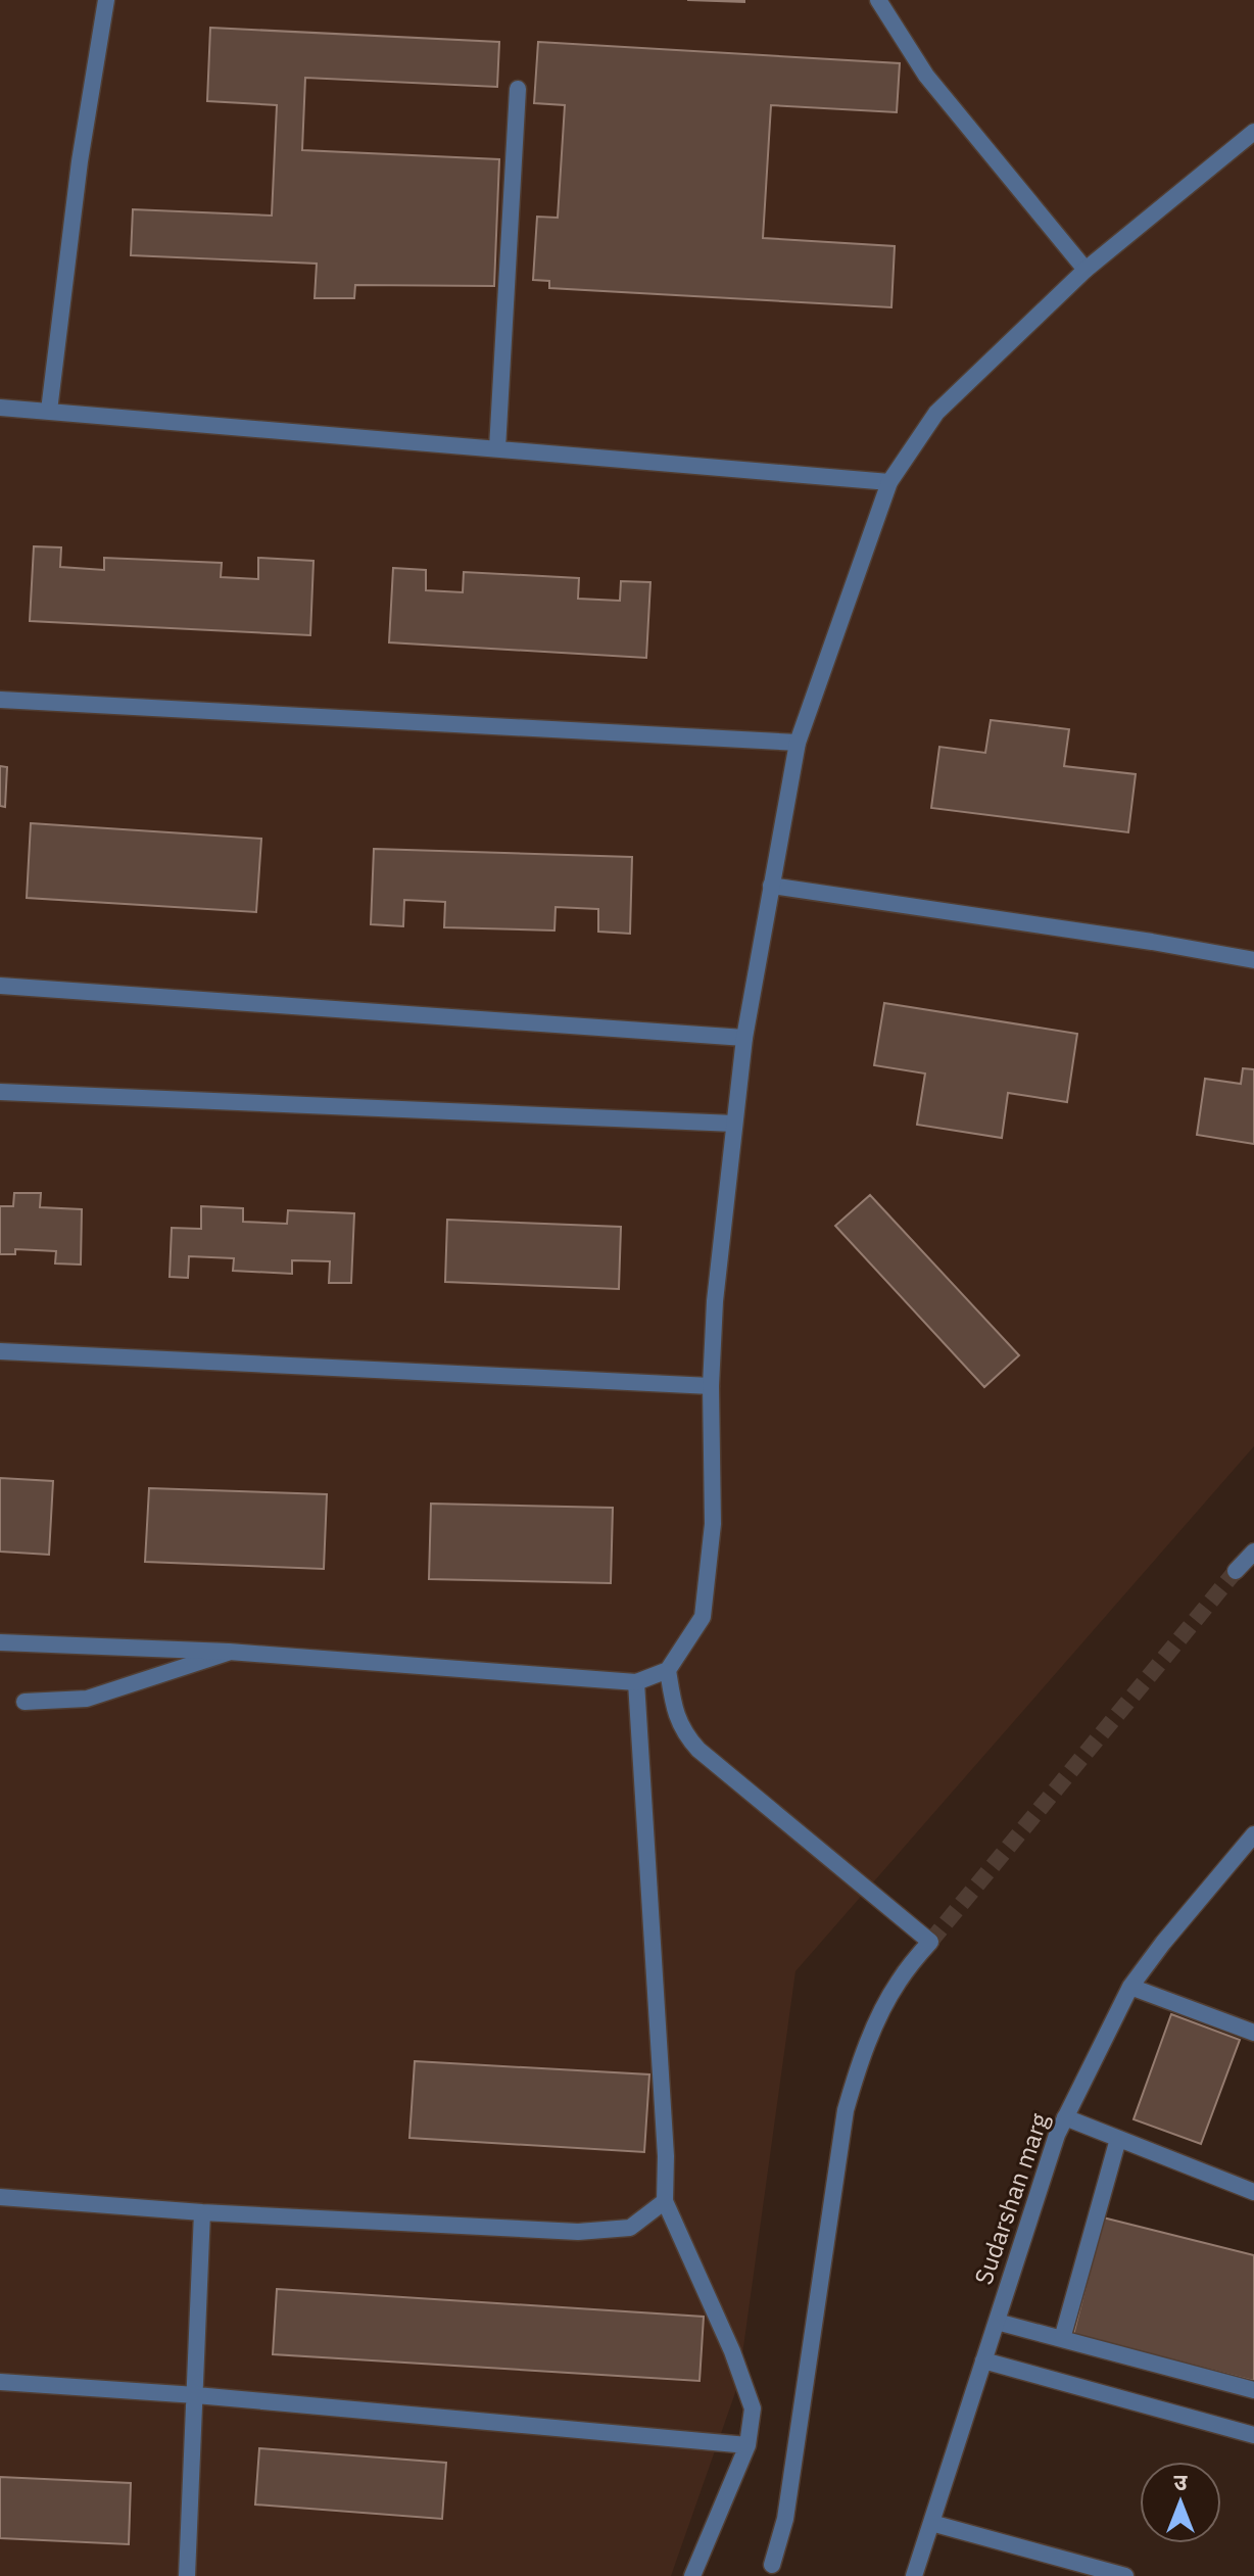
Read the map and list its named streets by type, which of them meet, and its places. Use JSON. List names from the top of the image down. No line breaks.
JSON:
{"streets":{"street":["Sudarshan marg"]},"north":"top"}
